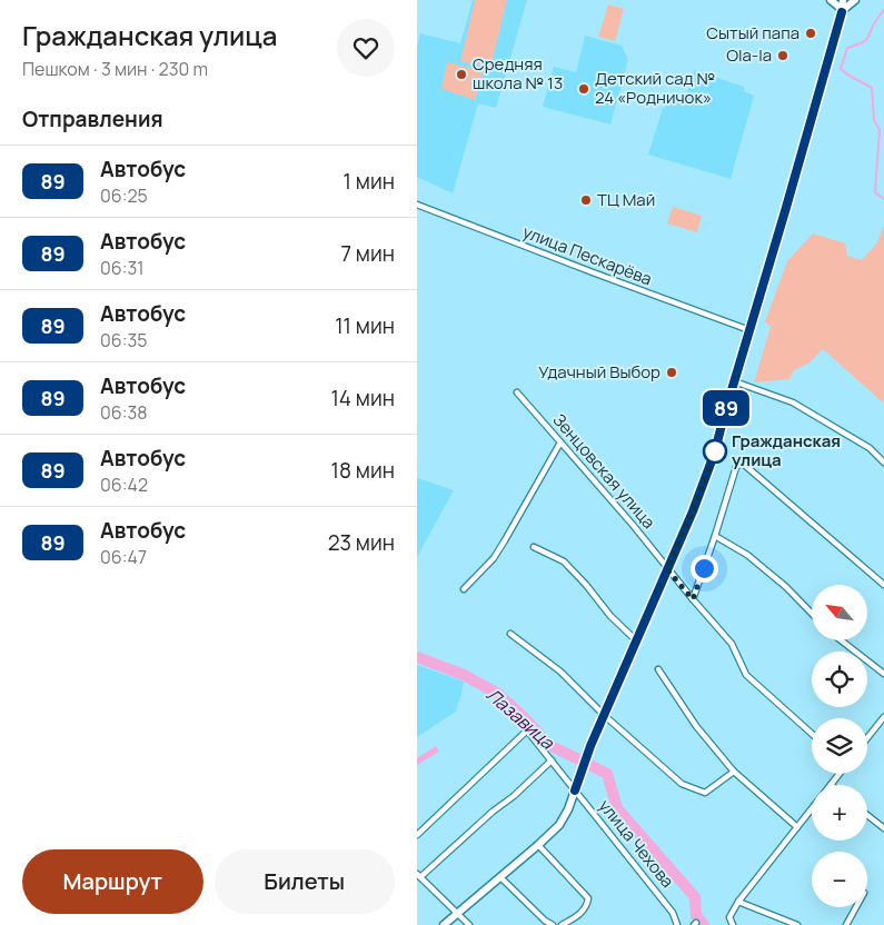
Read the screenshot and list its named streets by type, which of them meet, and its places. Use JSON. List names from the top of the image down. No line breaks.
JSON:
{"streets":{"street":["улица Пескарёва","Зенцовская улица","улица Чехова"]},"water":["Лазавица"],"places":["Сытый папа","Ola-la","Средняя школа № 13","Детский сад № 24 «Родничок»","ТЦ Май","Удачный Выбор","Гражданская улица"],"lines":["bus line 89"],"north":"top left","page":{"heading":[["Гражданская улица","Пешком · 3 мин · 230 m"],"Отправления"],"on_map":"89","list":[{"mark":"89","name":"Автобус","note":"06:25","value":"1 мин"},{"mark":"89","name":"Автобус","note":"06:31","value":"7 мин"},{"mark":"89","name":"Автобус","note":"06:35","value":"11 мин"},{"mark":"89","name":"Автобус","note":"06:38","value":"14 мин"},{"mark":"89","name":"Автобус","note":"06:42","value":"18 мин"},{"mark":"89","name":"Автобус","note":"06:47","value":"23 мин"}],"map_buttons":["+","−"],"buttons":["Маршрут","Билеты"]}}
